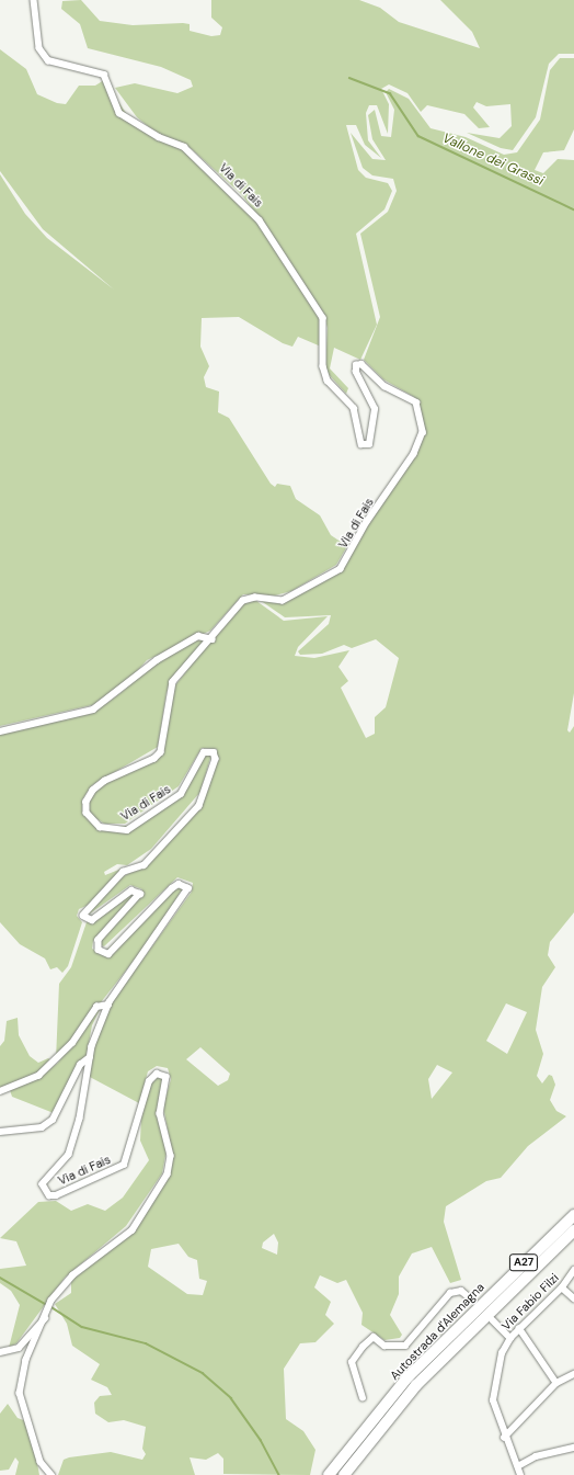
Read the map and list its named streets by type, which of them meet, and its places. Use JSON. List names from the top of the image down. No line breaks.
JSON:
{"streets":{"highway":["A27","Autostrada d'Alemagna"],"street":["Via di Fais","Via Fabio Filzi"]},"water":["Vallone dei Grassi"]}
